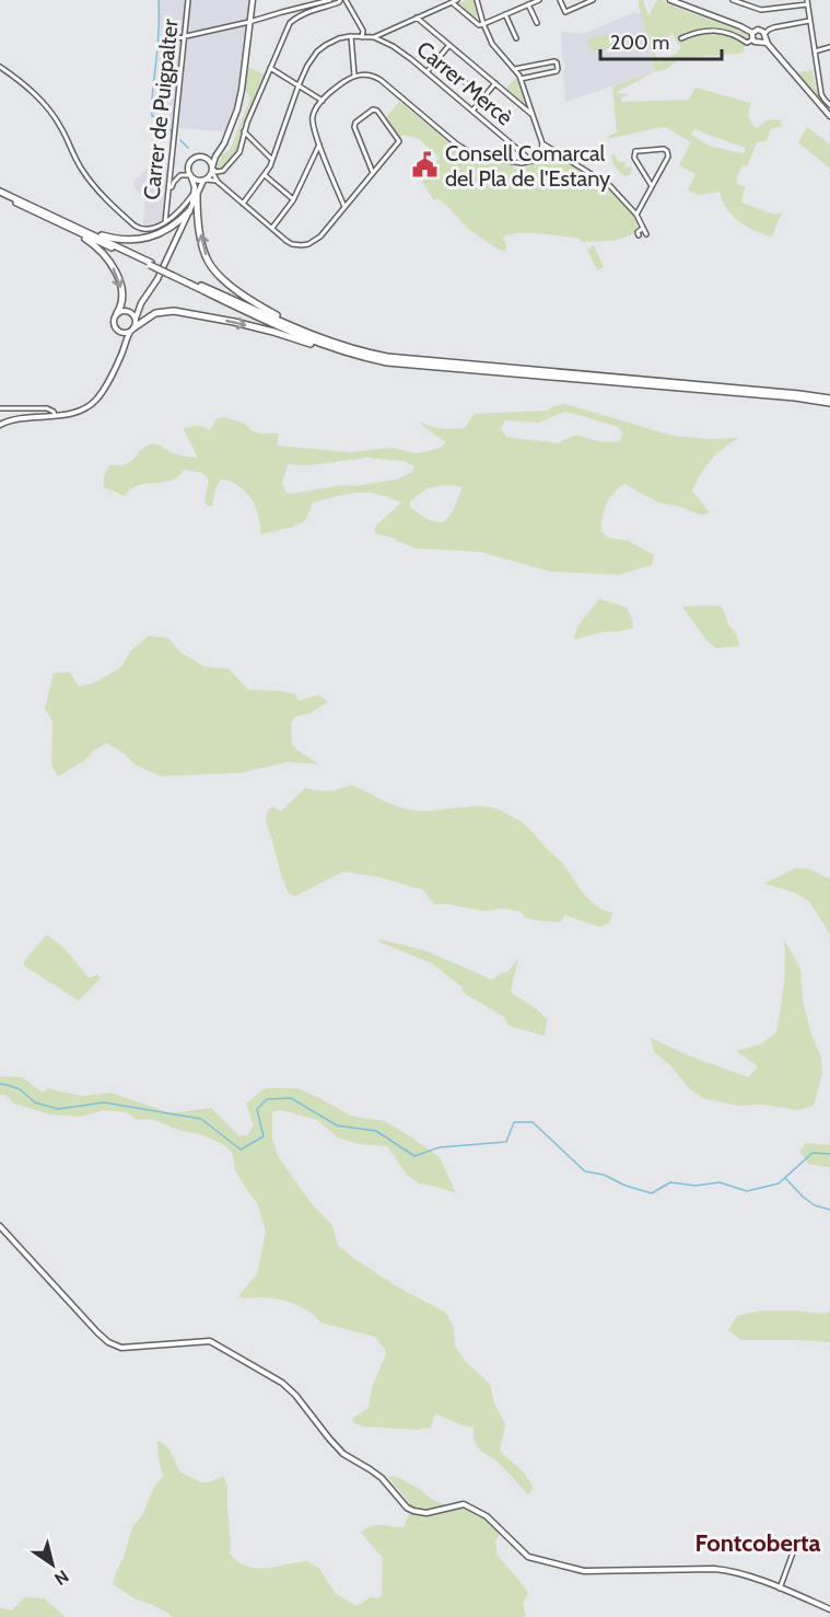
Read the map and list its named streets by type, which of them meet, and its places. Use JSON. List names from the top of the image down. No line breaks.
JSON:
{"streets":{"street":["Carrer Mercè","Carrer de Puigpalter"]},"districts":["Fontcoberta"],"places":{"public building":["Consell Comarcal del Pla de l'Estany"]},"scale_bar":"200 m","north":"bottom right"}
